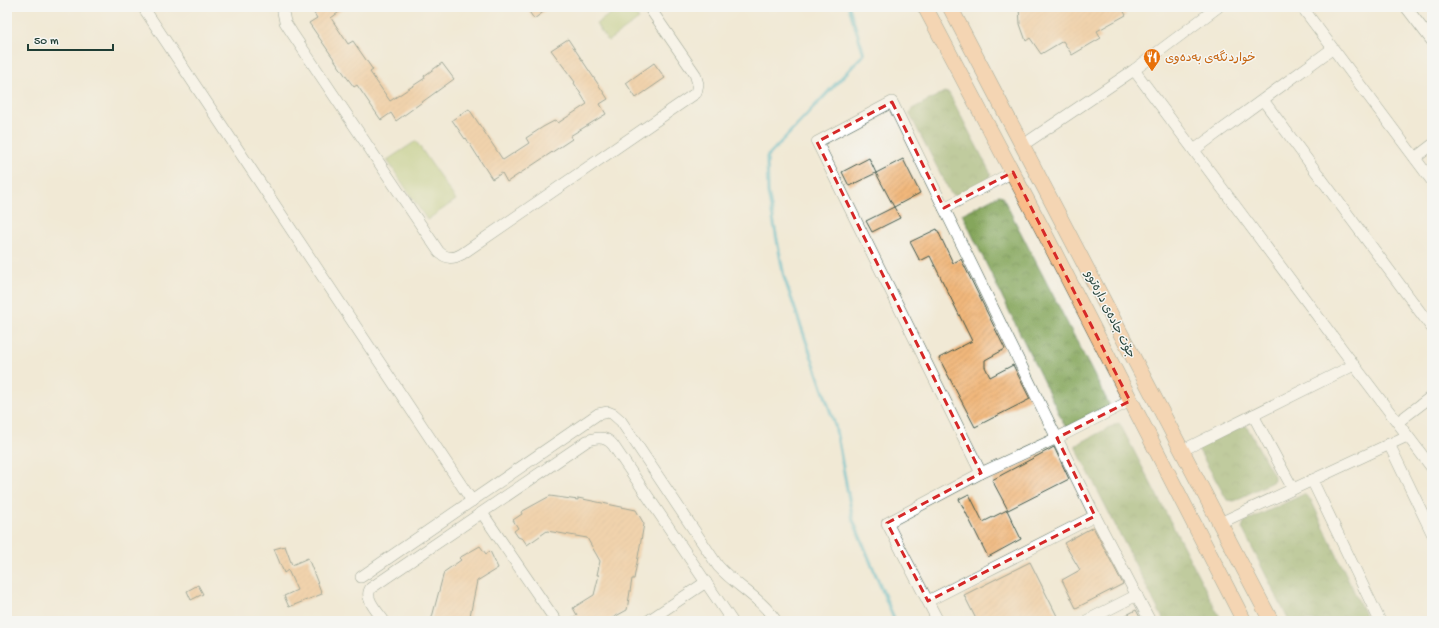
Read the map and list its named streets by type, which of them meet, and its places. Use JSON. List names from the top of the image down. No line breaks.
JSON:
{"streets":{"main road":["جۆت جادەی دارەتوو"]},"places":{"restaurant":["خواردنگەی بەدەوی"]},"scale_bar":"50 m"}
